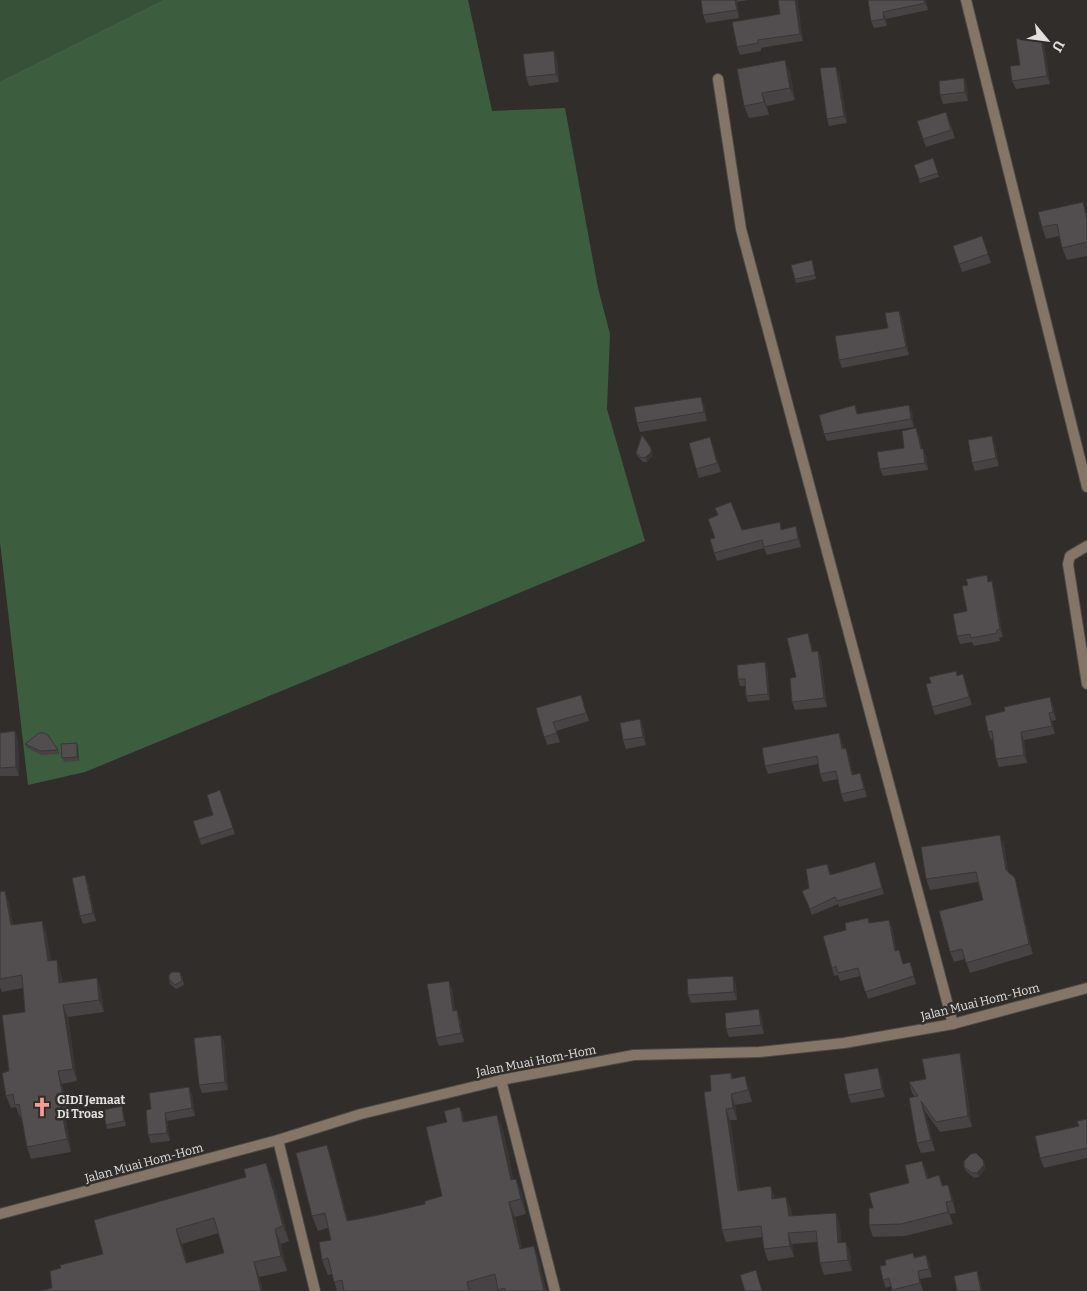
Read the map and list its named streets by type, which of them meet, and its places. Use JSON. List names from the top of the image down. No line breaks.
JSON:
{"streets":{"street":["Jalan Muai Hom-Hom"]},"places":{"church":["GIDI Jemaat Di Troas"]},"north":"bottom right"}
